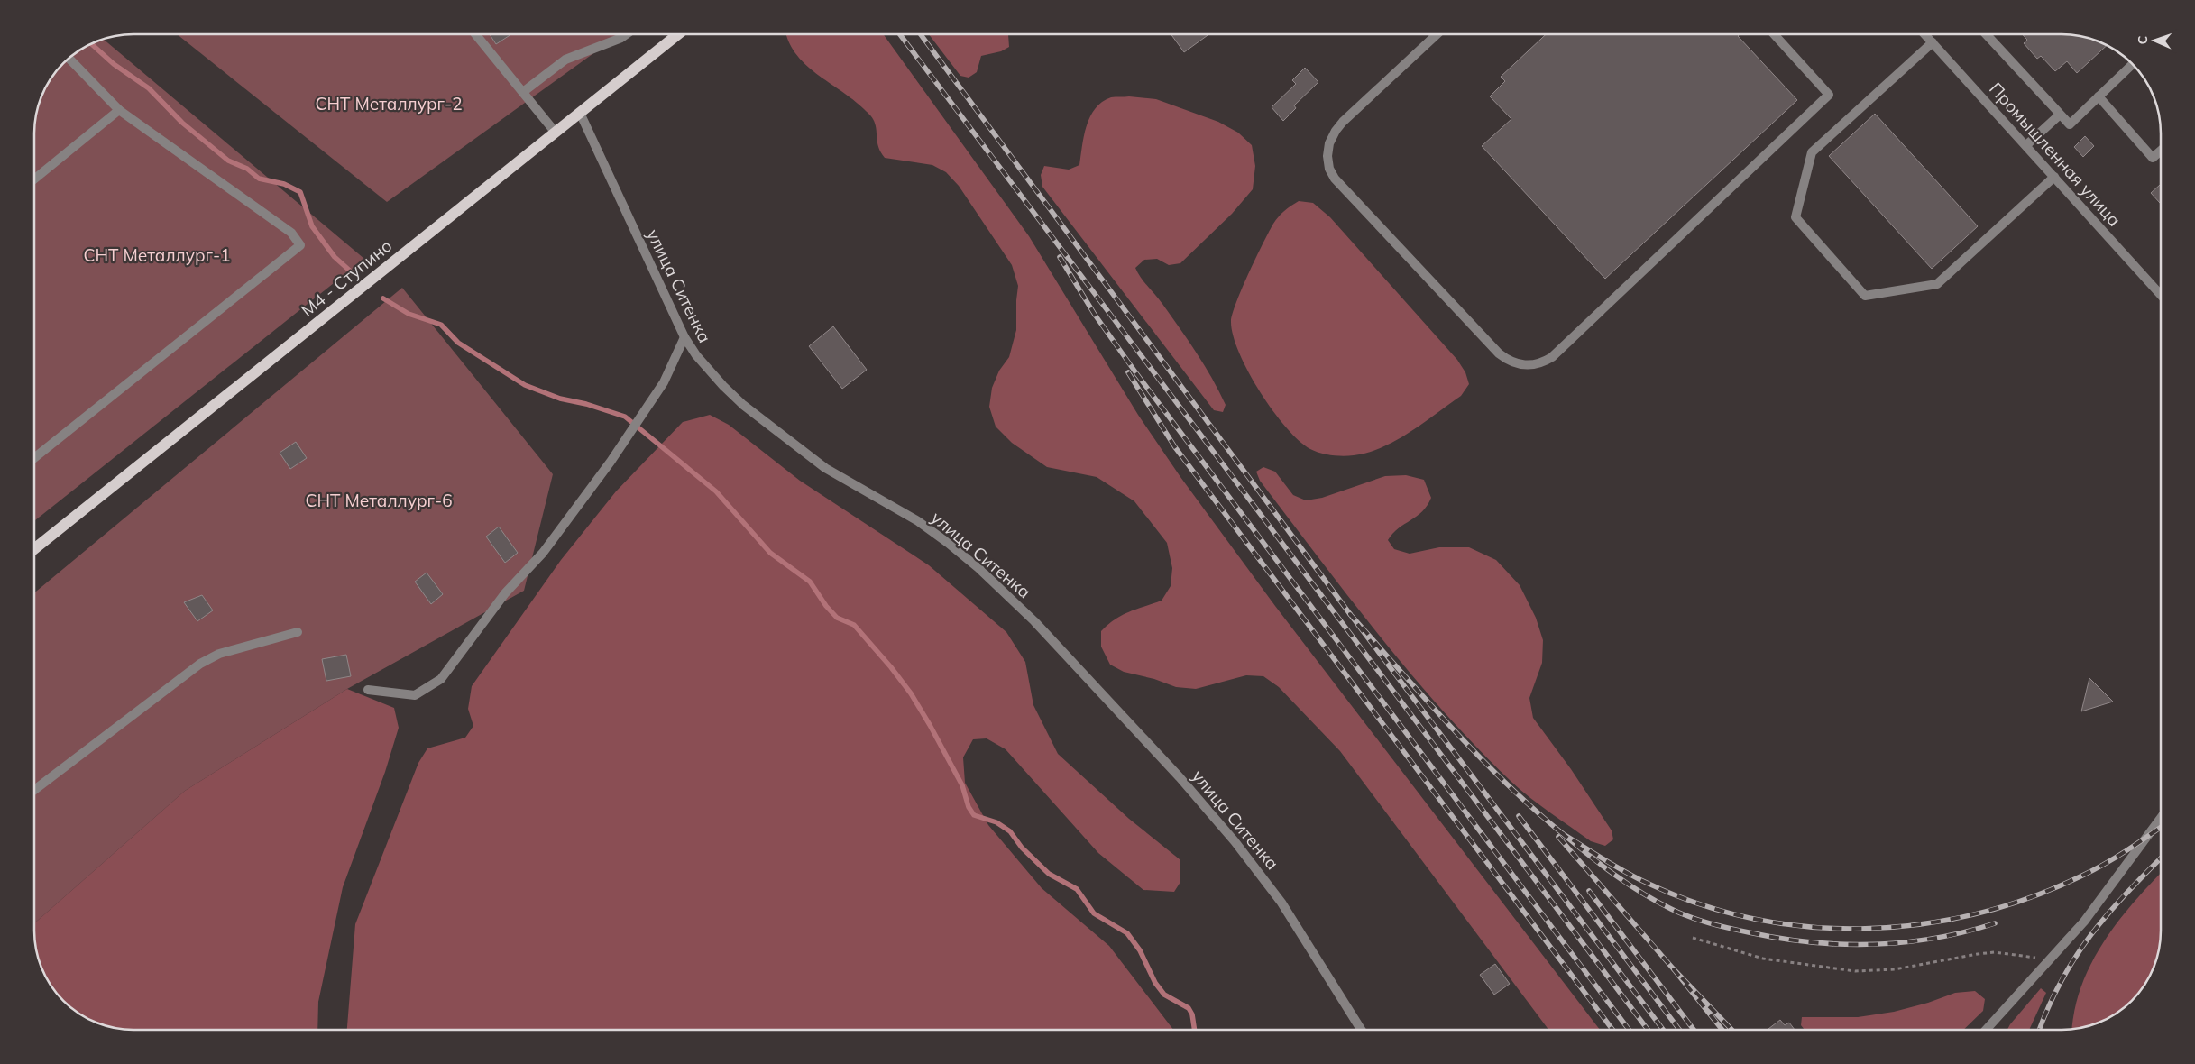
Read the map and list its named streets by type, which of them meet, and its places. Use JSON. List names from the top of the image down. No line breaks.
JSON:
{"streets":{"main road":["М4 - Ступино"],"street":["Промышленная улица","улица Ситенка"]},"crossings":[["М4 - Ступино","улица Ситенка"]],"parks":["СНТ Металлург-2","СНТ Металлург-1","СНТ Металлург-6"],"north":"left"}
